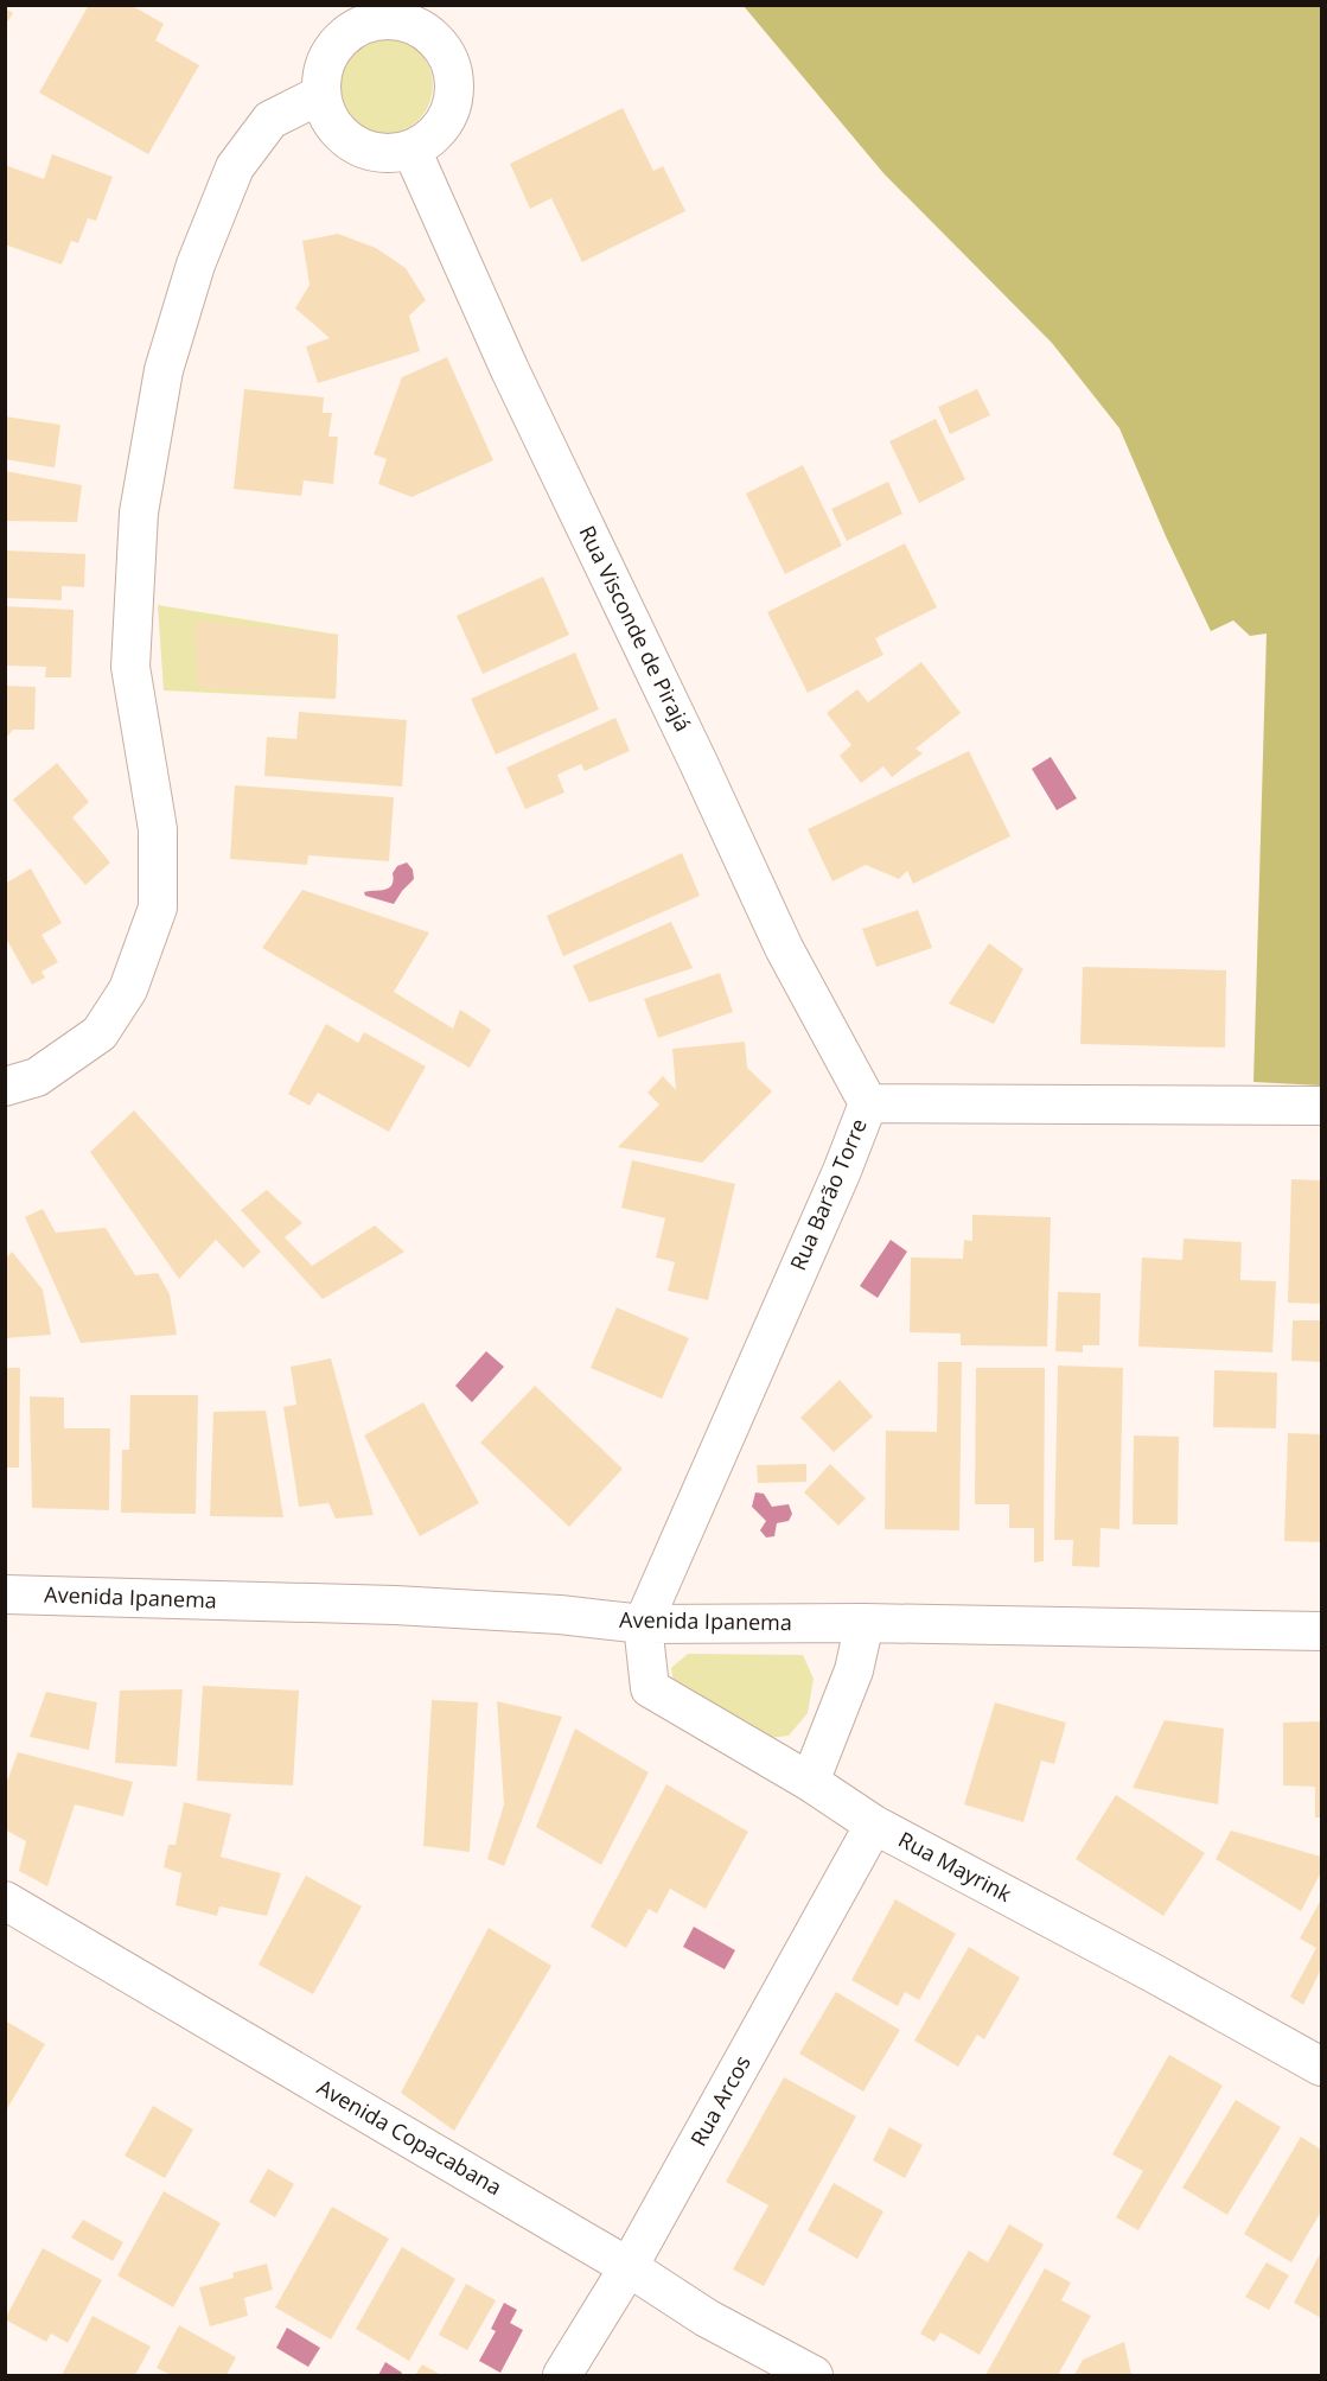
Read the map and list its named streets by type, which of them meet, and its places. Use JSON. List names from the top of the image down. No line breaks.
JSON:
{"streets":{"street":["Rua Visconde de Pirajá","Rua Barão Torre","Avenida Ipanema","Rua Mayrink","Rua Arcos","Avenida Copacabana"]},"crossings":[["Rua Visconde de Pirajá","Rua Barão Torre"],["Rua Barão Torre","Avenida Ipanema"],["Rua Barão Torre","Rua Mayrink"],["Avenida Ipanema","Rua Mayrink"],["Rua Mayrink","Rua Arcos"],["Rua Arcos","Avenida Copacabana"]]}
